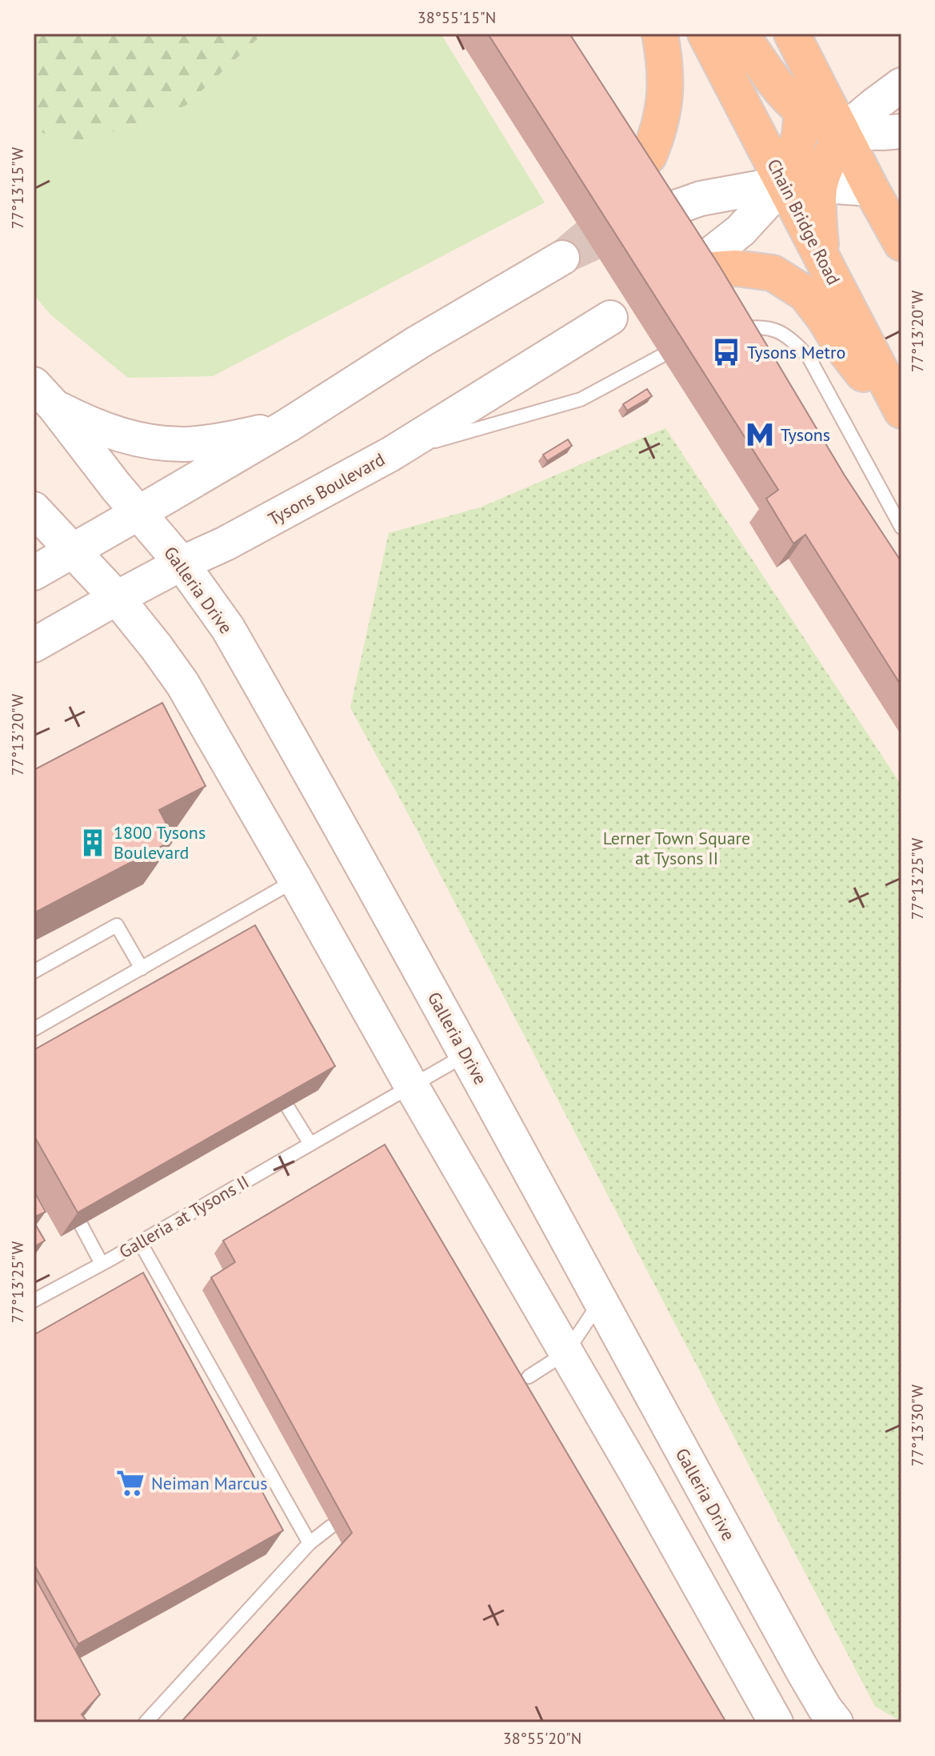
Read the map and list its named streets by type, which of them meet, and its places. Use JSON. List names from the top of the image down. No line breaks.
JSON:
{"streets":{"main road":["Chain Bridge Road"],"street":["Tysons Boulevard","Galleria Drive"],"lane":["Galleria at Tysons II"]},"crossings":[["Tysons Boulevard","Galleria Drive"],["Galleria Drive","Galleria at Tysons II"]],"parks":["Lerner Town Square at Tysons II"],"places":{"bus stop":["Tysons Metro"],"metro station":["Tysons"],"building":["1800 Tysons Boulevard"],"supermarket":["Neiman Marcus"]},"coordinates":["38°55'15\"N","77°13'15\"W","77°13'20\"W","77°13'25\"W","77°13'30\"W","38°55'20\"N"]}
